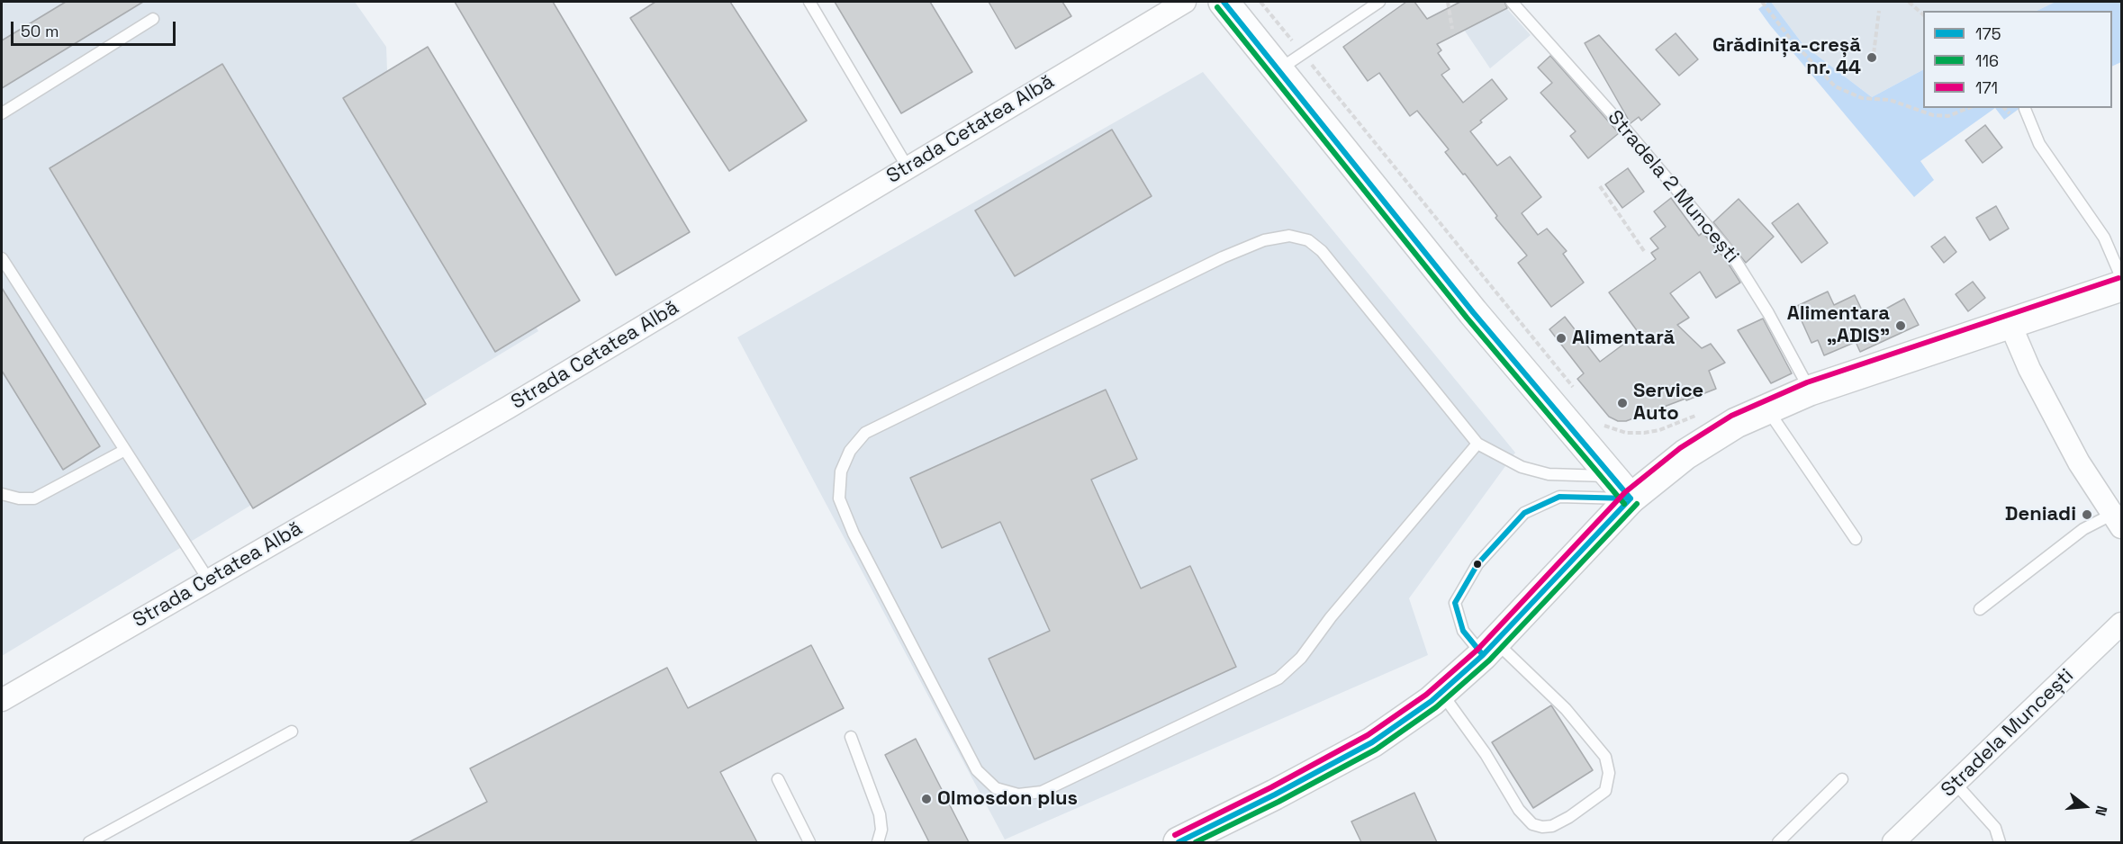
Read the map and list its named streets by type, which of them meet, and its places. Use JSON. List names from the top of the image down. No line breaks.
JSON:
{"streets":{"street":["Strada Cetatea Albă","Stradela Muncești"],"lane":["Stradela 2 Muncești"]},"places":["Grădinița-creșă nr. 44","Alimentara „ADIS”","Alimentară","Service Auto","Deniadi","Olmosdon plus"],"lines":["transit line 175","transit line 116","transit line 171"],"legend":["175","116","171"],"scale_bar":"50 m","north":"right"}
